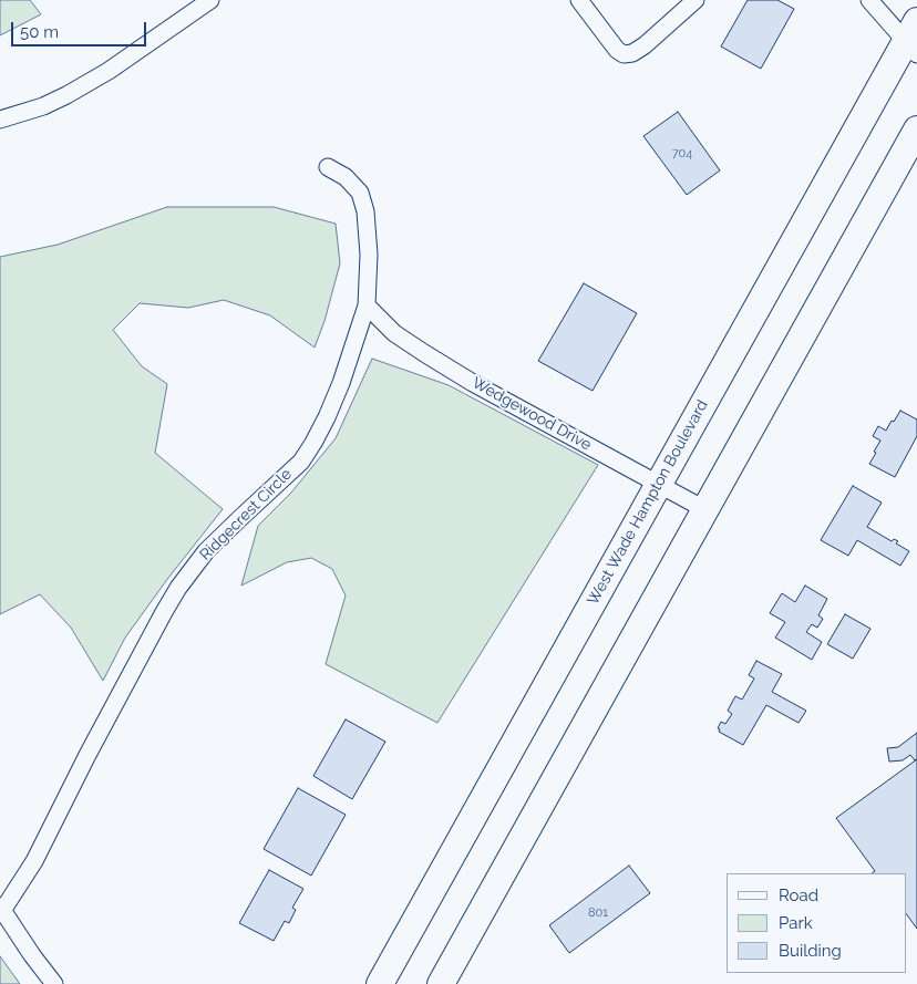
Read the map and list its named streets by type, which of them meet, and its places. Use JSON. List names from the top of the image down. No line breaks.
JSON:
{"streets":{"main road":["West Wade Hampton Boulevard"],"street":["Wedgewood Drive","Ridgecrest Circle"]},"crossings":[["Wedgewood Drive","West Wade Hampton Boulevard"],["Wedgewood Drive","Ridgecrest Circle"]],"house_numbers":["704","801"],"legend":["Road","Park","Building"],"scale_bar":"50 m"}
